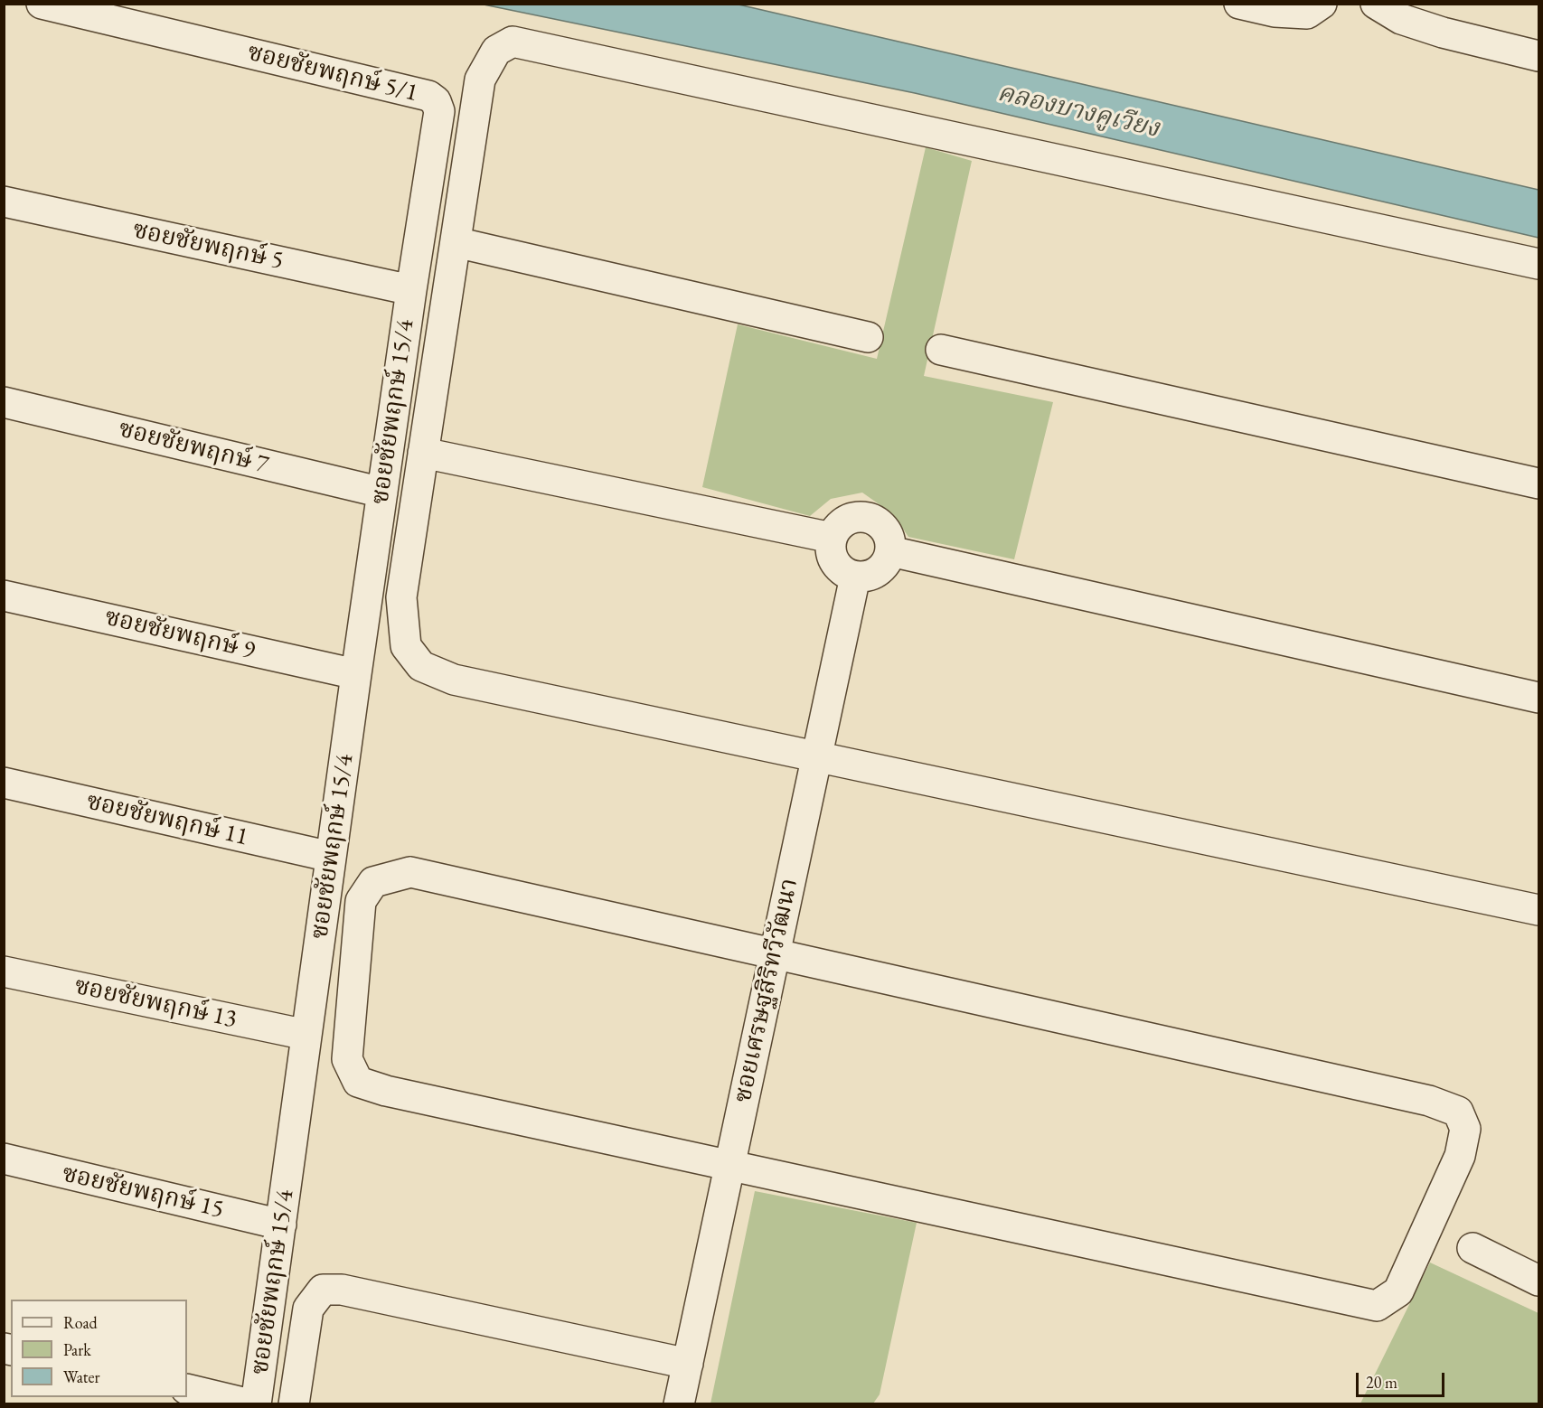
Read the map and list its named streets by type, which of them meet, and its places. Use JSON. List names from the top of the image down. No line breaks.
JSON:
{"streets":{"street":["ซอยชัยพฤกษ์ 5/1","ซอยชัยพฤกษ์ 5","ซอยชัยพฤกษ์ 15/4","ซอยชัยพฤกษ์ 7","ซอยชัยพฤกษ์ 9","ซอยชัยพฤกษ์ 11","ซอยเศรษฐสิริทวีวัฒนา","ซอยชัยพฤกษ์ 13","ซอยชัยพฤกษ์ 15"]},"crossings":[["ซอยชัยพฤกษ์ 5/1","ซอยชัยพฤกษ์ 5"],["ซอยชัยพฤกษ์ 5/1","ซอยชัยพฤกษ์ 15/4"],["ซอยชัยพฤกษ์ 5","ซอยชัยพฤกษ์ 15/4"],["ซอยชัยพฤกษ์ 15/4","ซอยชัยพฤกษ์ 7"],["ซอยชัยพฤกษ์ 15/4","ซอยชัยพฤกษ์ 9"],["ซอยชัยพฤกษ์ 15/4","ซอยชัยพฤกษ์ 11"],["ซอยชัยพฤกษ์ 15/4","ซอยชัยพฤกษ์ 13"],["ซอยชัยพฤกษ์ 15/4","ซอยชัยพฤกษ์ 15"]],"water":["คลองบางคูเวียง"],"legend":["Road","Park","Water"],"scale_bar":"20 m"}
